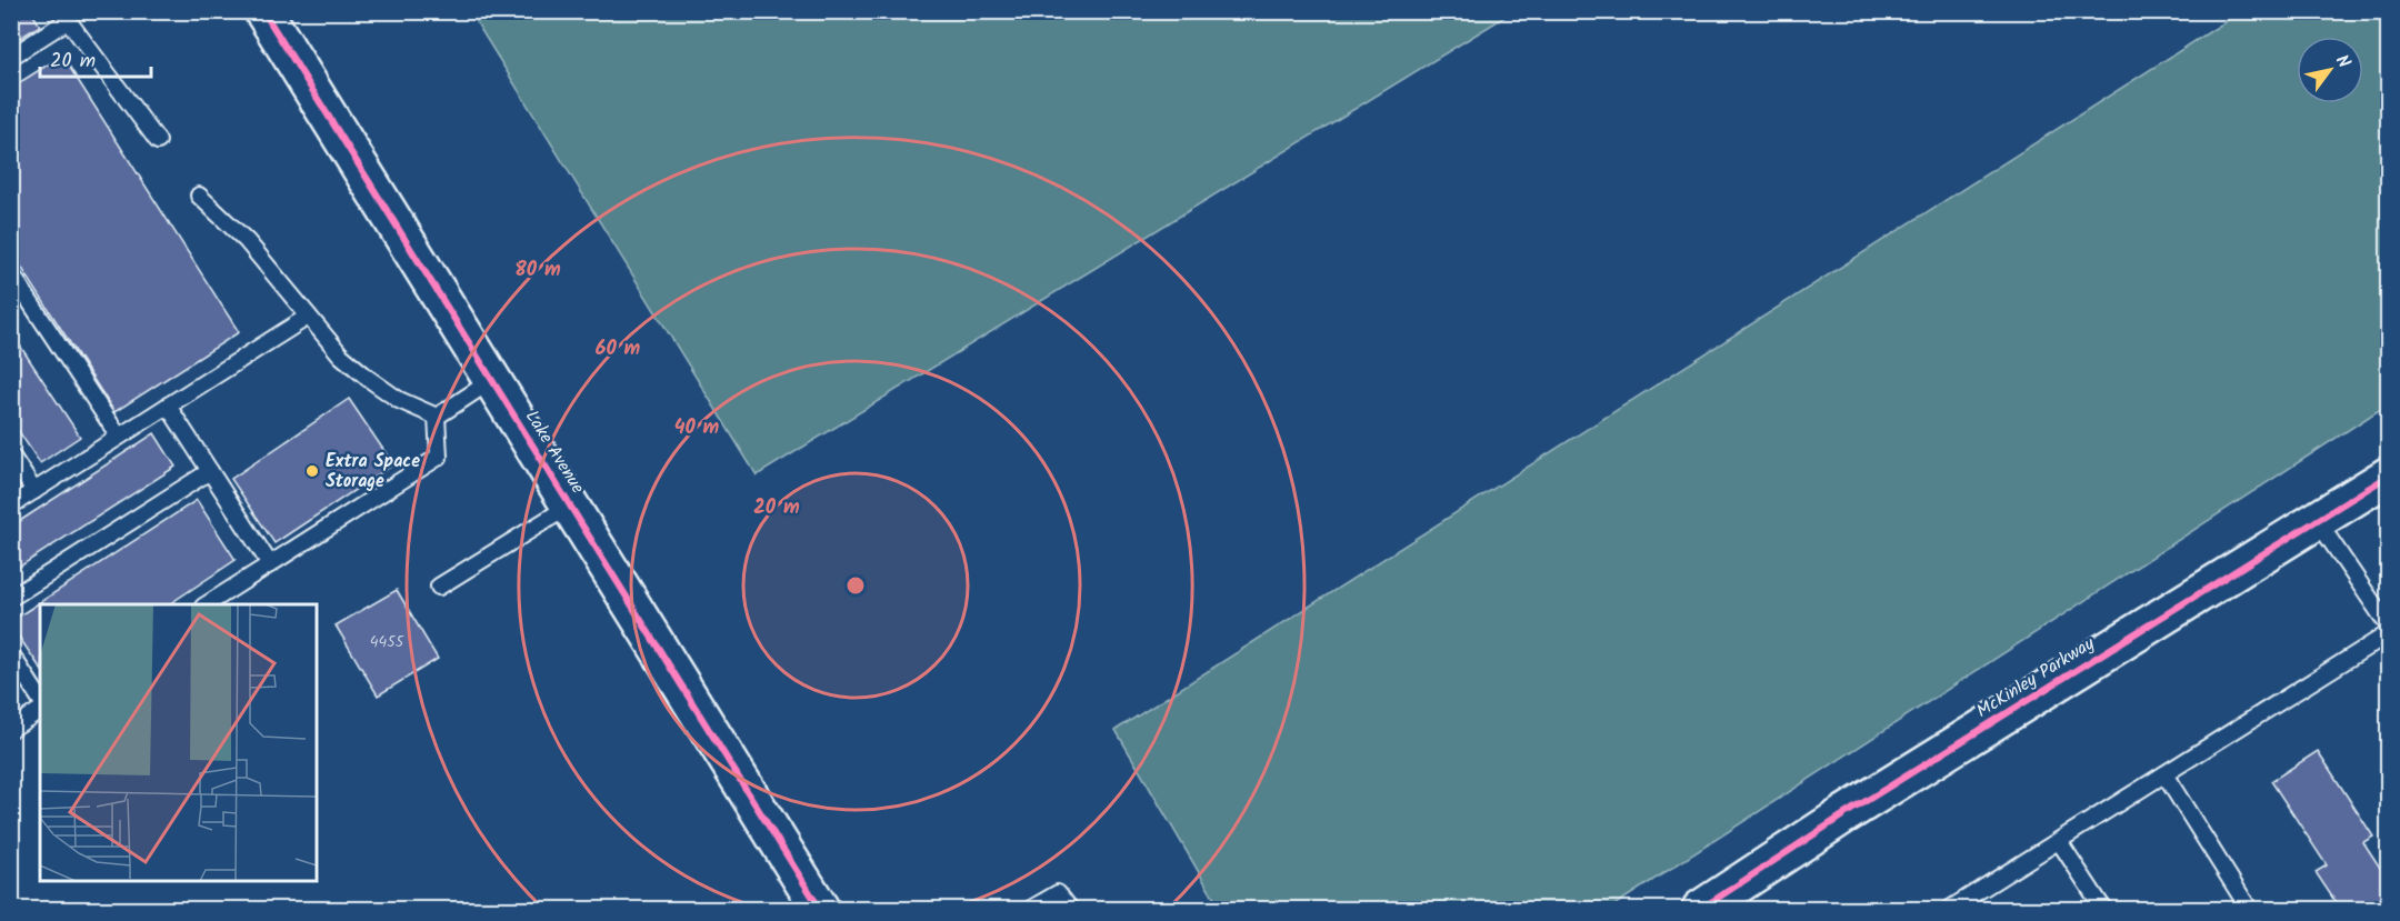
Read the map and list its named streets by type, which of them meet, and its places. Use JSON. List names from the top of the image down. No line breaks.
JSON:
{"streets":{"street":["Lake Avenue","McKinley Parkway"]},"places":["Extra Space Storage"],"house_numbers":["4455"],"scale_bar":"20 m","north":"top right","rings":["80 m","60 m","40 m","20 m"]}
